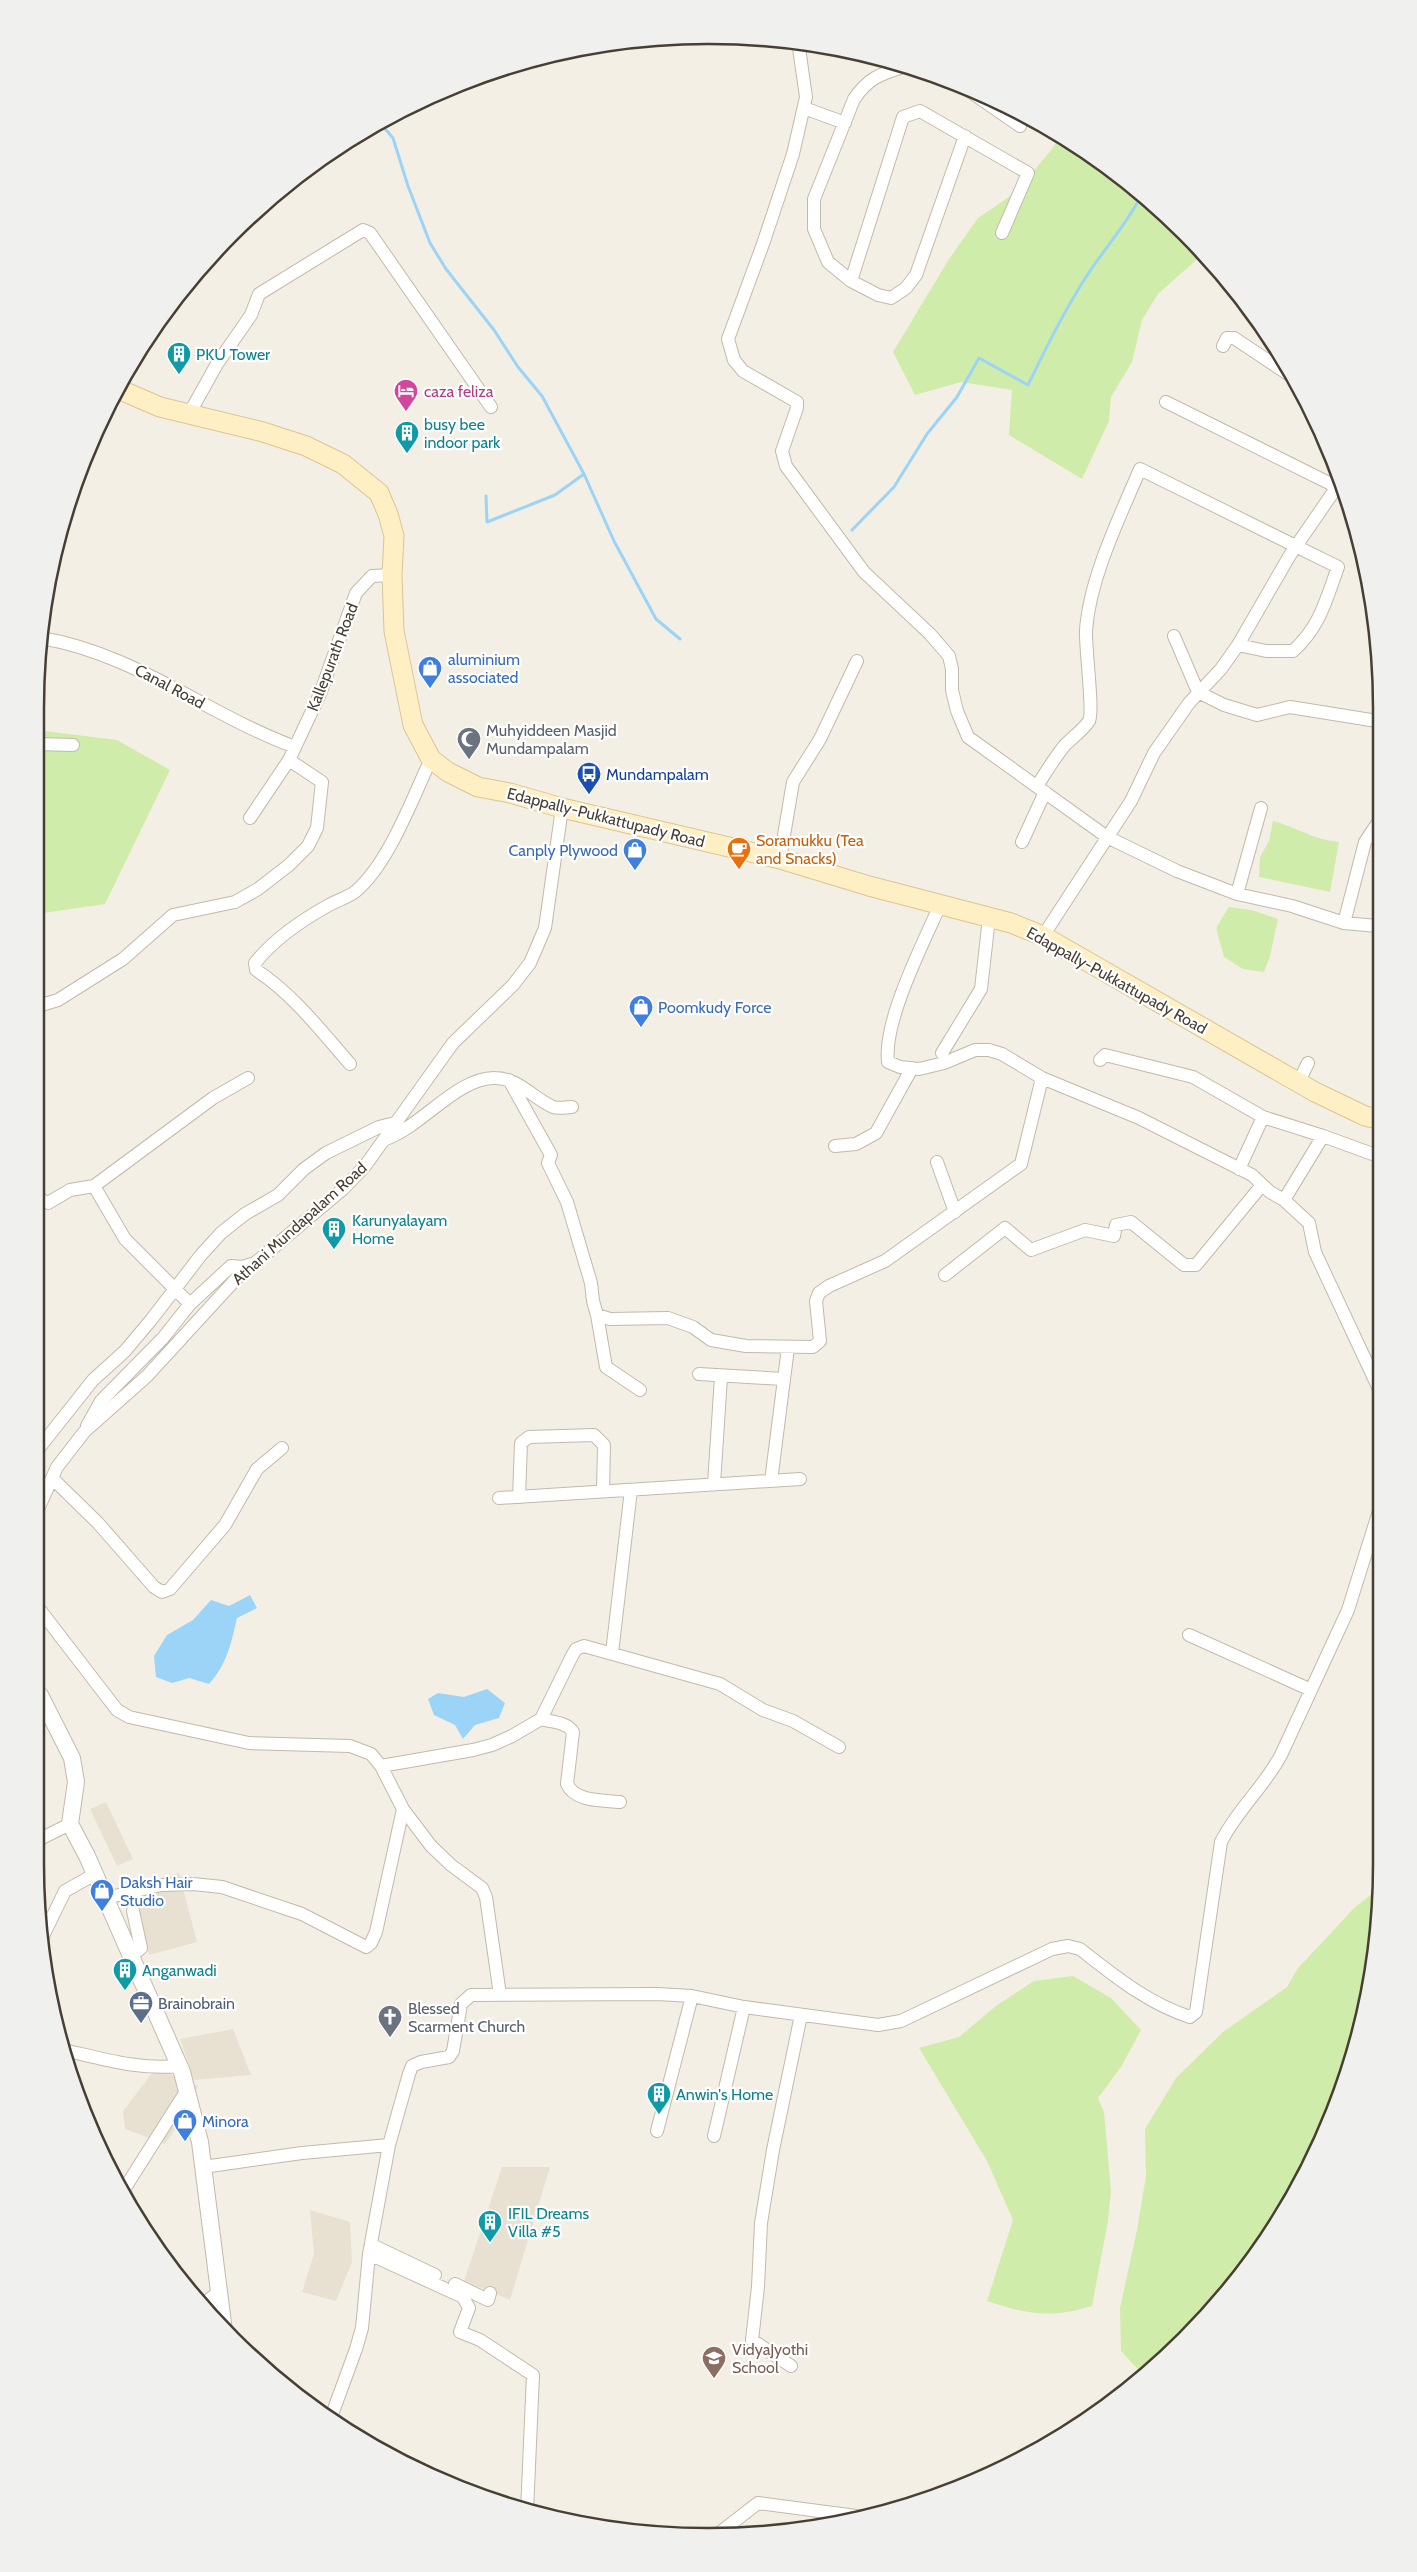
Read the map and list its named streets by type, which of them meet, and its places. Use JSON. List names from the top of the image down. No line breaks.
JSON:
{"streets":{"main road":["Edappally-Pukkattupady Road"],"street":["Kallepurath Road","Canal Road","Athani Mundapalam Road"]},"crossings":[["Kallepurath Road","Canal Road"],["Kallepurath Road","Edappally-Pukkattupady Road"],["Edappally-Pukkattupady Road","Athani Mundapalam Road"]],"places":{"building":["PKU Tower","busy bee indoor park","Karunyalayam Home","Anganwadi","Anwin's Home","IFIL Dreams Villa #5"],"hotel":["caza feliza"],"shop":["aluminium associated","Canply Plywood","Poomkudy Force","Daksh Hair Studio","Minora"],"mosque":["Muhyiddeen Masjid Mundampalam"],"bus stop":["Mundampalam"],"cafe":["Soramukku (Tea and Snacks)"],"office":["Brainobrain"],"church":["Blessed Scarment Church"],"school or university":["VidyaJyothi School"]}}
